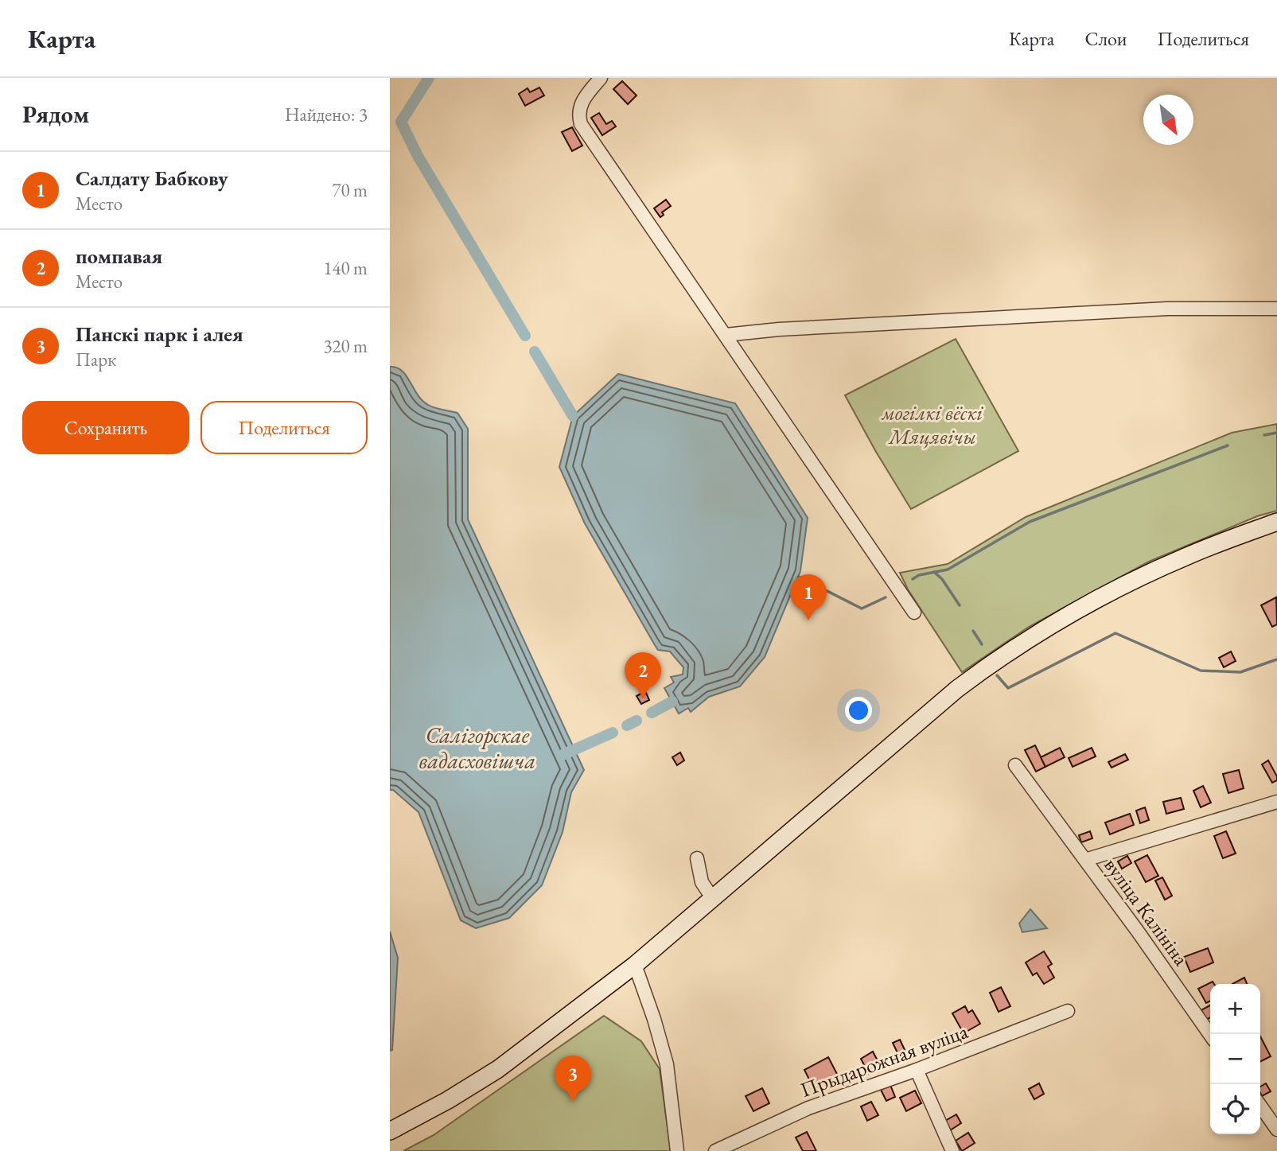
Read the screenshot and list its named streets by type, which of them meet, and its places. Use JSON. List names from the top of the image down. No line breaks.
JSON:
{"streets":{"street":["вуліца Калініна","Прыдарожная вуліца"]},"water":["Салігорскае вадасховішча"],"parks":["могілкі вёскі Мяцявічы"],"north":"bottom right","page":{"header":"Карта","nav":["Карта","Слои","Поделиться"],"heading":["Рядом","Найдено: 3"],"list":[{"mark":"1","name":"Салдату Бабкову","note":"Место","value":"70 m"},{"mark":"2","name":"помпавая","note":"Место","value":"140 m"},{"mark":"3","name":"Панскі парк і алея","note":"Парк","value":"320 m"}],"buttons":["Сохранить","Поделиться"],"pins":["1","2","3"],"map_buttons":["+","−"]}}
